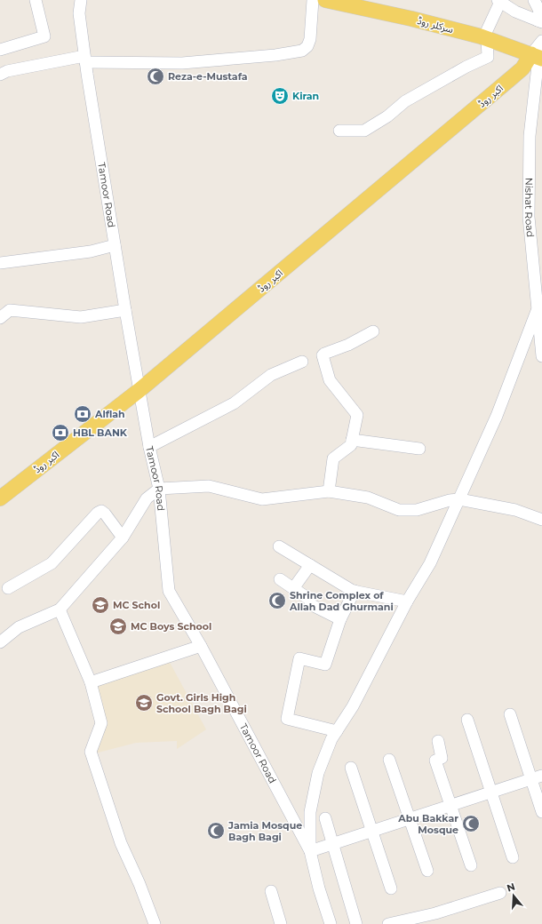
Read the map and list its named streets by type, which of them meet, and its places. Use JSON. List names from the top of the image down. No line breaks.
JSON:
{"streets":{"main road":["سرکلر روڈ","اکبر روڈ"],"street":["Tamoor Road","Nishat Road"]},"crossings":[["سرکلر روڈ","اکبر روڈ"],["سرکلر روڈ","Nishat Road"],["اکبر روڈ","Tamoor Road"],["اکبر روڈ","Nishat Road"]],"places":{"mosque":["Reza-e-Mustafa","Shrine Complex of Allah Dad Ghurmani","Abu Bakkar Mosque","Jamia Mosque Bagh Bagi"],"theatre":["Kiran"],"bank":["Alflah","HBL BANK"],"school or university":["MC Schol","MC Boys School","Govt. Girls High School Bagh Bagi"]},"north":"top"}
